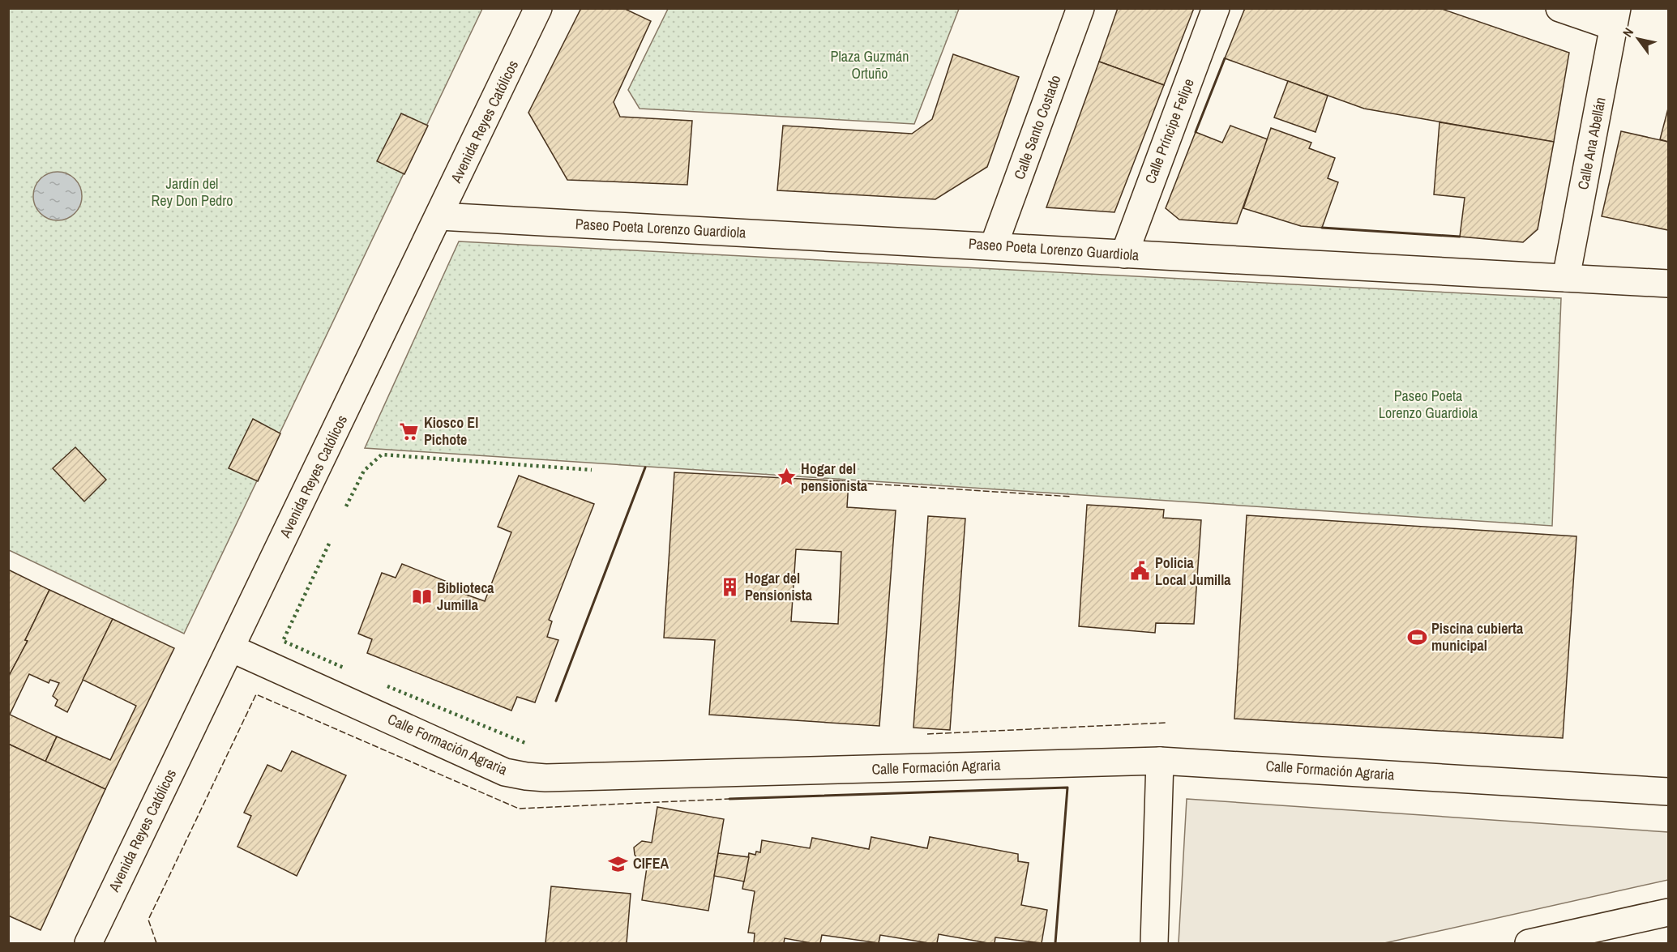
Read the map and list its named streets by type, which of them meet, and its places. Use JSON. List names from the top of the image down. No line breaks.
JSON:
{"streets":{"street":["Avenida Reyes Católicos","Calle Santo Costado","Calle Príncipe Felipe","Calle Ana Abellán","Paseo Poeta Lorenzo Guardiola","Calle Formación Agraria"]},"crossings":[["Avenida Reyes Católicos","Paseo Poeta Lorenzo Guardiola"],["Avenida Reyes Católicos","Calle Formación Agraria"],["Calle Santo Costado","Paseo Poeta Lorenzo Guardiola"],["Calle Príncipe Felipe","Paseo Poeta Lorenzo Guardiola"],["Calle Ana Abellán","Paseo Poeta Lorenzo Guardiola"]],"parks":["Plaza Guzmán Ortuño","Jardín del Rey Don Pedro","Paseo Poeta Lorenzo Guardiola"],"places":{"supermarket":["Kiosco El Pichote"],"place":["Hogar del pensionista"],"public building":["Policia Local Jumilla"],"building":["Hogar del Pensionista"],"library":["Biblioteca Jumilla"],"sports":["Piscina cubierta municipal"],"school or university":["CIFEA"]},"north":"top left"}
